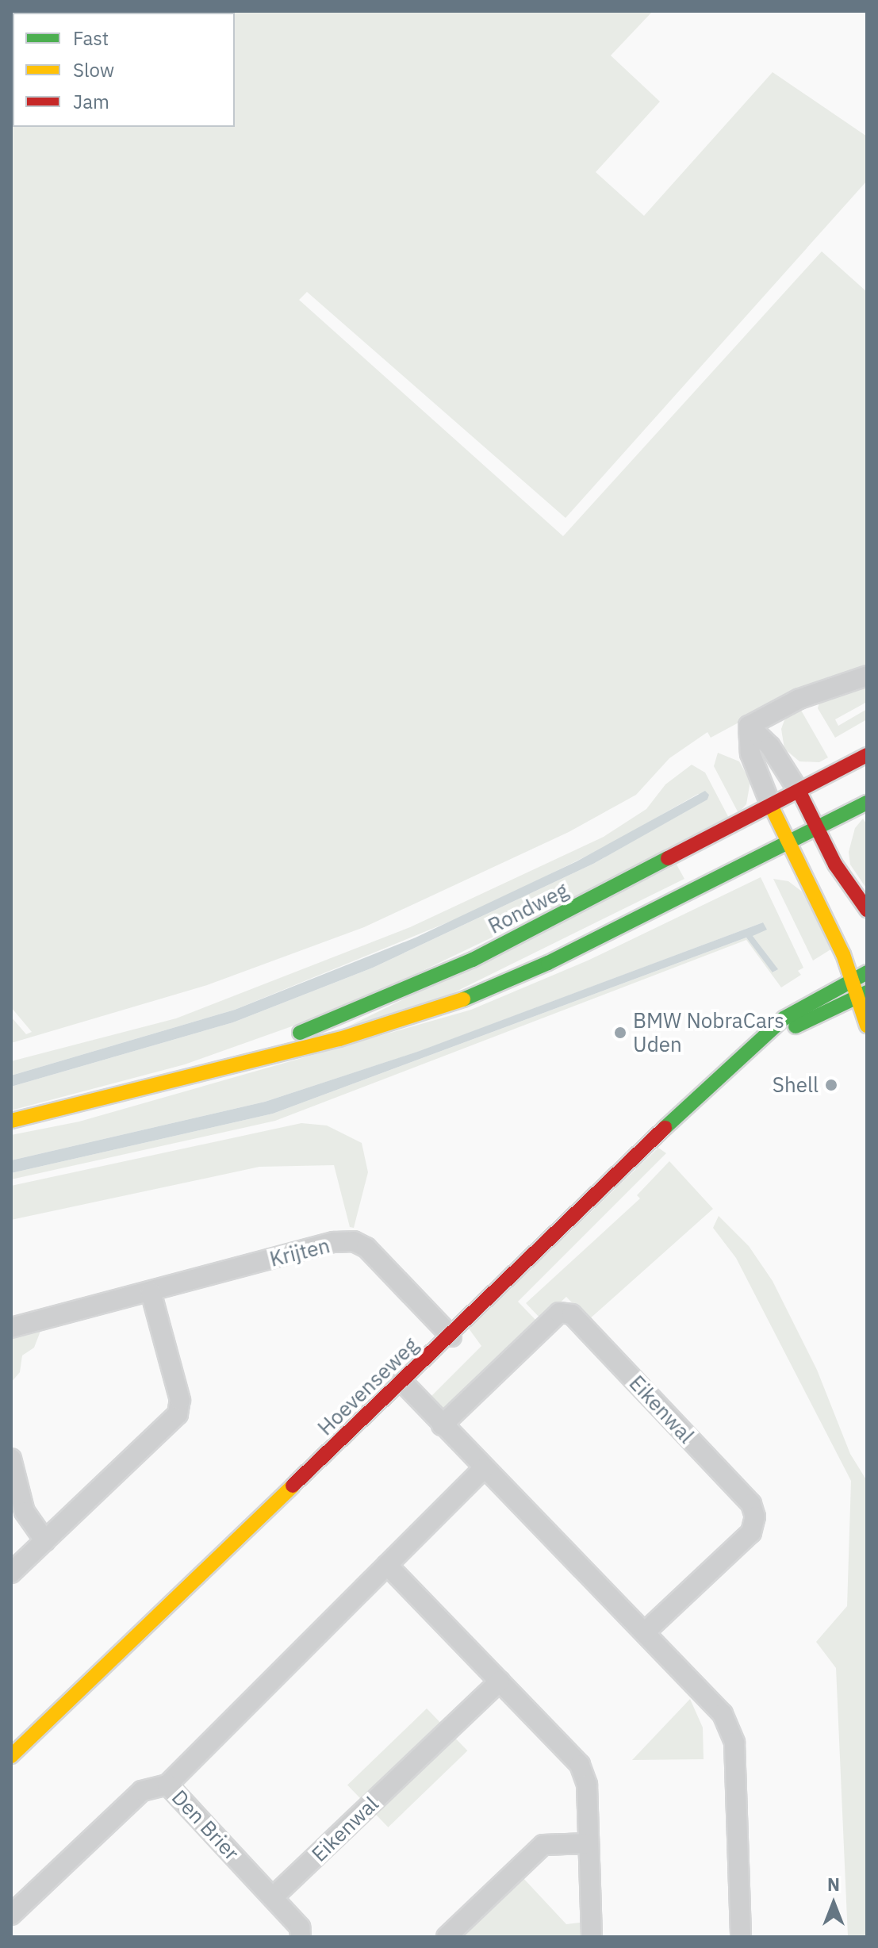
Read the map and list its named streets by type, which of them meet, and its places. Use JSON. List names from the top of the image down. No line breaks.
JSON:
{"streets":{"main road":["Rondweg","Hoevenseweg"],"street":["Krijten","Eikenwal","Den Brier"]},"crossings":[["Krijten","Hoevenseweg"],["Eikenwal","Den Brier"]],"places":["BMW NobraCars Uden","Shell"],"legend":["Fast","Slow","Jam"],"north":"top"}
